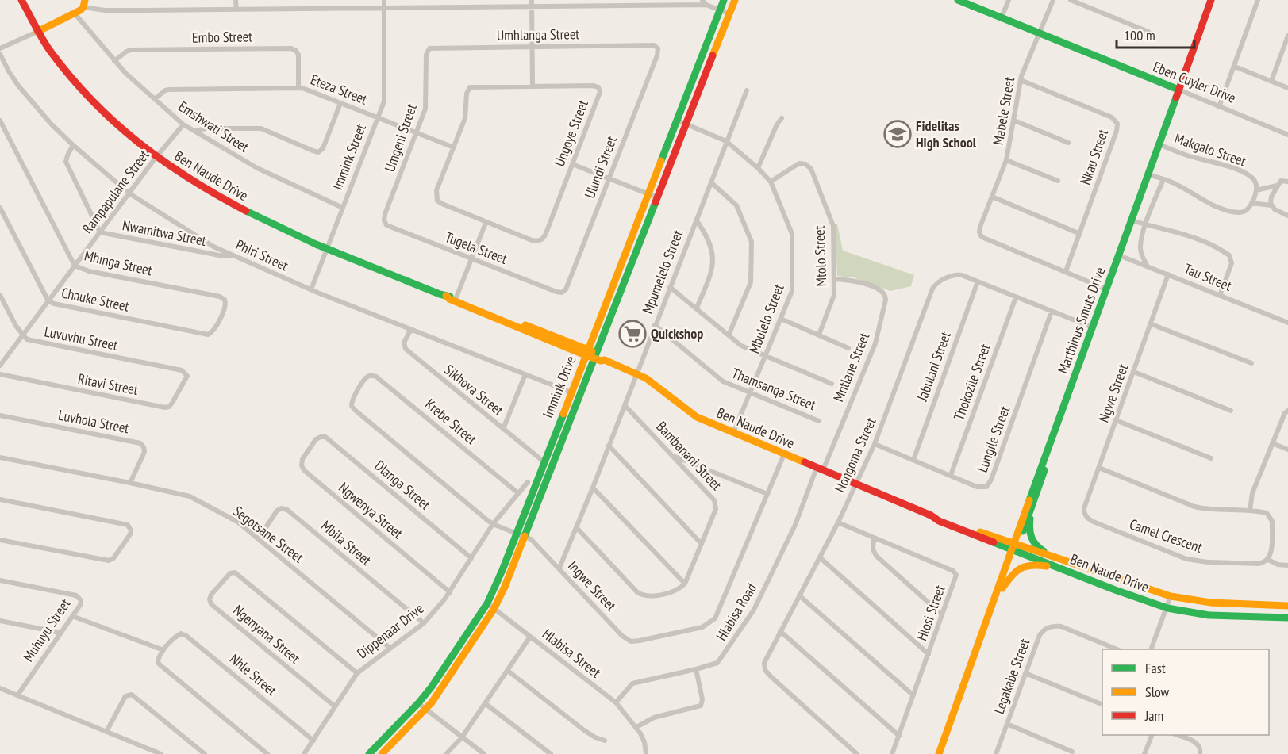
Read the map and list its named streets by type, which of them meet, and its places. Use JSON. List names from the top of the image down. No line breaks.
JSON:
{"streets":{"main road":["Eben Cuyler Drive","Ben Naude Drive","Marthinus Smuts Drive","Immink Drive"],"street":["Umhlanga Street","Embo Street","Eteza Street","Mabele Street","Emshwati Street","Ungoye Street","Umgeni Street","Makgalo Street","Immink Street","Nkau Street","Ulundi Street","Rampapulane Street","Nwamitwa Street","Tugela Street","Phiri Street","Mtolo Street","Mhinga Street","Mpumelelo Street","Tau Street","Chauke Street","Mbulelo Street","Luvuvhu Street","Jabulani Street","Mntlane Street","Thokozile Street","Ritavi Street","Thamsanqa Street","Sikhova Street","Ngwe Street","Luvhola Street","Krebe Street","Lungile Street","Nongoma Street","Bambanani Street","Dlanga Street","Ngwenya Street","Segotsane Street","Camel Crescent","Mbila Street","Ingwe Street","Hlabisa Road","Hlosi Street","Muhuyu Street","Dippenaar Drive","Ngenyana Street","Hlabisa Street","Nhle Street","Legakabe Street"]},"crossings":[["Umhlanga Street","Umgeni Street"],["Umhlanga Street","Ulundi Street"],["Embo Street","Eteza Street"],["Embo Street","Emshwati Street"],["Eben Cuyler Drive","Mabele Street"],["Eben Cuyler Drive","Marthinus Smuts Drive"],["Eteza Street","Emshwati Street"],["Eteza Street","Ungoye Street"],["Eteza Street","Umgeni Street"],["Eteza Street","Immink Street"],["Mabele Street","Nkau Street"],["Emshwati Street","Immink Street"],["Emshwati Street","Rampapulane Street"],["Umgeni Street","Tugela Street"],["Makgalo Street","Marthinus Smuts Drive"],["Immink Street","Ben Naude Drive"],["Immink Street","Phiri Street"],["Ulundi Street","Tugela Street"],["Ben Naude Drive","Rampapulane Street"],["Ben Naude Drive","Mpumelelo Street"],["Ben Naude Drive","Mbulelo Street"],["Ben Naude Drive","Marthinus Smuts Drive"],["Ben Naude Drive","Mntlane Street"],["Ben Naude Drive","Immink Drive"],["Ben Naude Drive","Nongoma Street"],["Ben Naude Drive","Ingwe Street"],["Ben Naude Drive","Hlabisa Road"],["Rampapulane Street","Nwamitwa Street"],["Rampapulane Street","Phiri Street"],["Rampapulane Street","Mhinga Street"],["Rampapulane Street","Chauke Street"],["Rampapulane Street","Luvuvhu Street"],["Nwamitwa Street","Phiri Street"],["Phiri Street","Immink Drive"],["Phiri Street","Sikhova Street"],["Mtolo Street","Mbulelo Street"],["Mtolo Street","Mntlane Street"],["Mhinga Street","Chauke Street"],["Mpumelelo Street","Mbulelo Street"],["Mpumelelo Street","Thamsanqa Street"],["Mpumelelo Street","Bambanani Street"],["Mpumelelo Street","Ingwe Street"],["Tau Street","Marthinus Smuts Drive"],["Tau Street","Ngwe Street"],["Mbulelo Street","Immink Drive"],["Mbulelo Street","Thamsanqa Street"],["Marthinus Smuts Drive","Nongoma Street"],["Luvuvhu Street","Ritavi Street"],["Jabulani Street","Lungile Street"],["Jabulani Street","Nongoma Street"],["Mntlane Street","Hlabisa Road"],["Thokozile Street","Lungile Street"],["Thokozile Street","Nongoma Street"],["Immink Drive","Sikhova Street"],["Immink Drive","Ingwe Street"],["Immink Drive","Hlabisa Street"],["Ngwe Street","Camel Crescent"],["Luvhola Street","Segotsane Street"],["Krebe Street","Ingwe Street"],["Krebe Street","Dippenaar Drive"],["Lungile Street","Nongoma Street"],["Nongoma Street","Hlosi Street"],["Dlanga Street","Ngwenya Street"],["Dlanga Street","Dippenaar Drive"],["Ngwenya Street","Dippenaar Drive"],["Segotsane Street","Mbila Street"],["Segotsane Street","Dippenaar Drive"],["Mbila Street","Dippenaar Drive"],["Ingwe Street","Dippenaar Drive"],["Hlabisa Road","Hlabisa Street"],["Dippenaar Drive","Ngenyana Street"],["Dippenaar Drive","Nhle Street"]],"places":{"school or university":["Fidelitas High School"],"supermarket":["Quickshop"]},"legend":["Fast","Slow","Jam"],"scale_bar":"100 m"}
